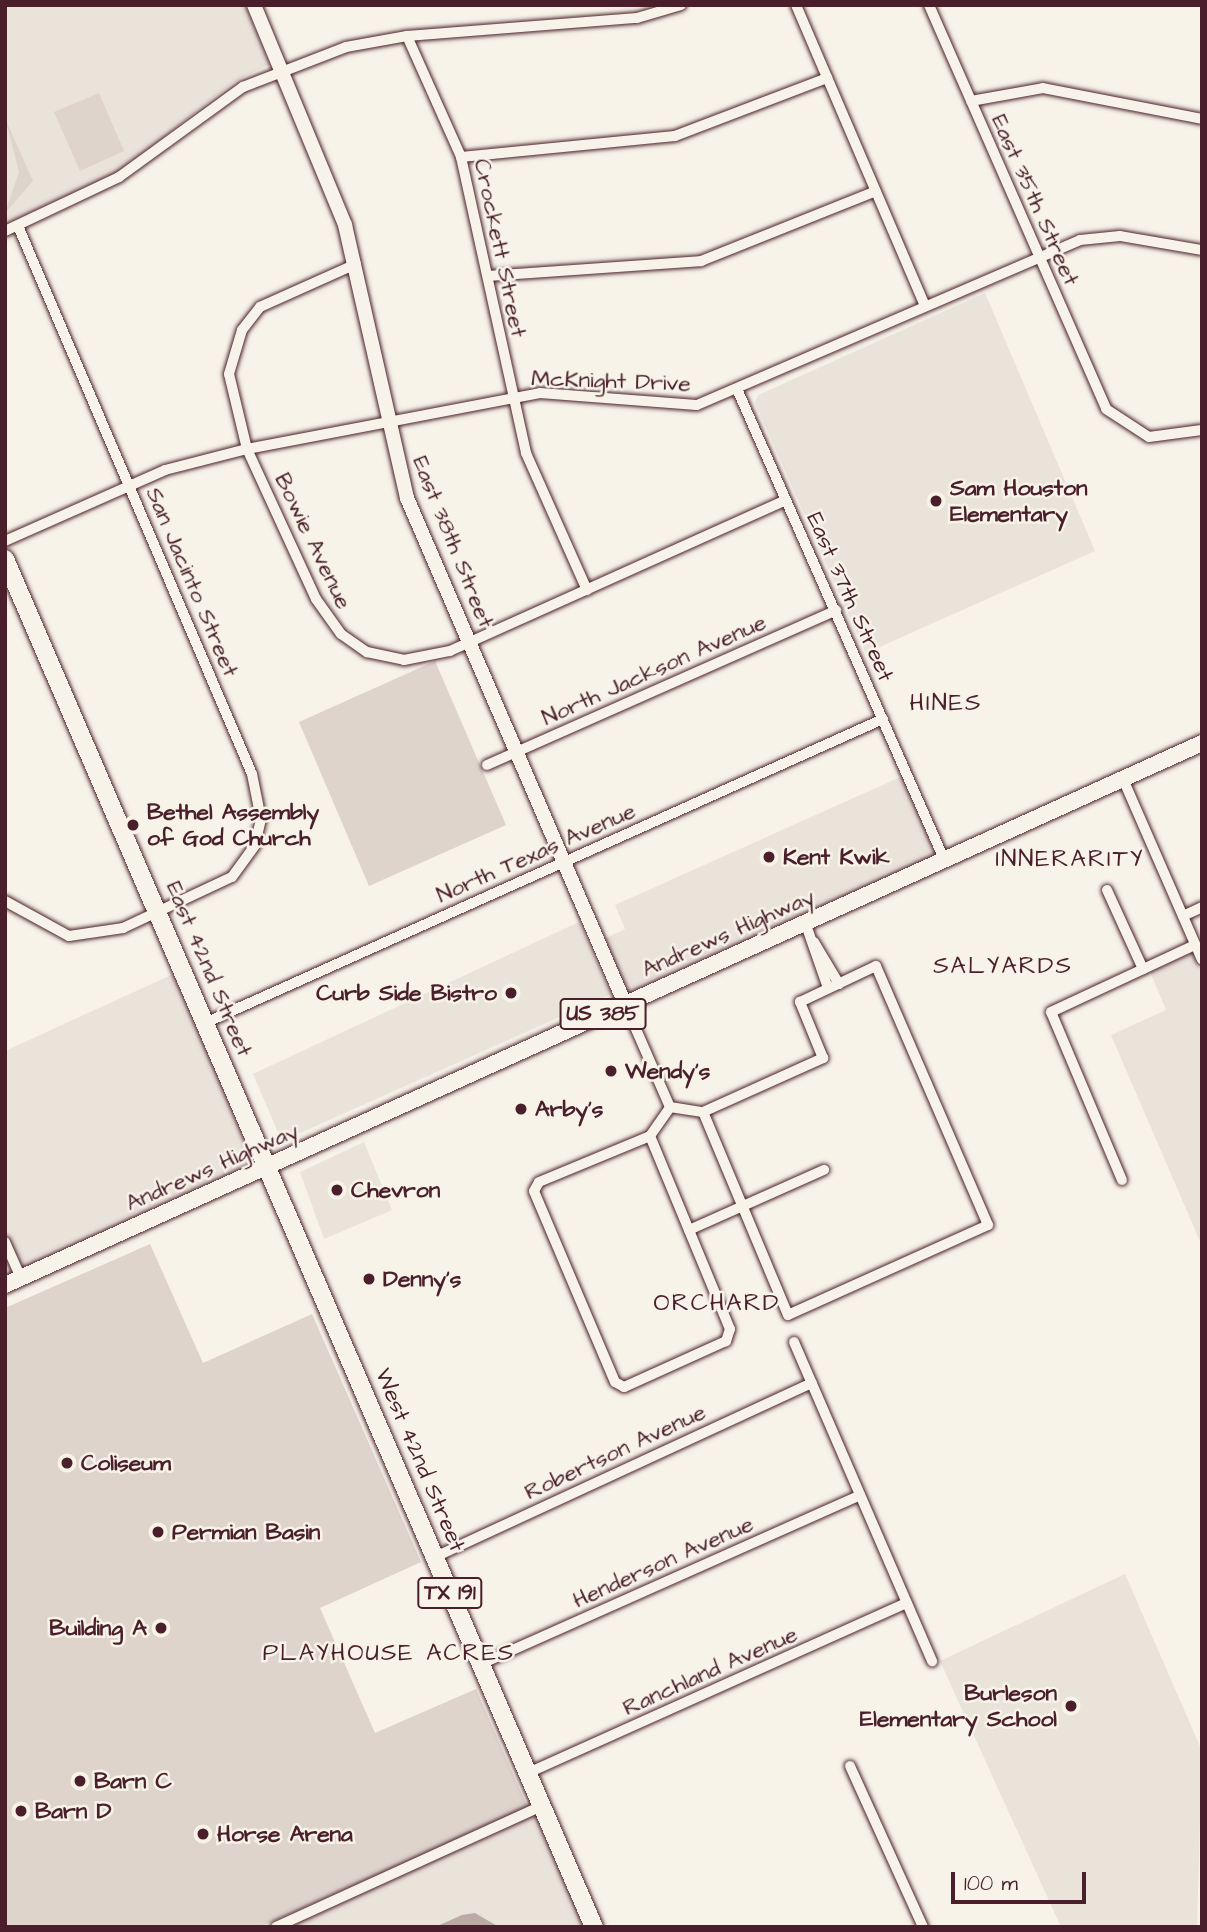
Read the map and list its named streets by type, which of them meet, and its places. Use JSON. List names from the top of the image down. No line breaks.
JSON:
{"streets":{"highway":["East 42nd Street","West 42nd Street","TX 191"],"main road":["Andrews Highway","US 385"],"street":["East 35th Street","Crockett Street","McKnight Drive","Bowie Avenue","East 38th Street","San Jacinto Street","East 37th Street","North Jackson Avenue","North Texas Avenue","Robertson Avenue","Henderson Avenue","Ranchland Avenue"]},"crossings":[["East 35th Street","McKnight Drive"],["Crockett Street","McKnight Drive"],["Crockett Street","Bowie Avenue"],["McKnight Drive","Bowie Avenue"],["McKnight Drive","East 38th Street"],["McKnight Drive","San Jacinto Street"],["McKnight Drive","East 37th Street"],["Bowie Avenue","East 38th Street"],["Bowie Avenue","East 37th Street"],["East 38th Street","North Jackson Avenue"],["East 38th Street","North Texas Avenue"],["East 38th Street","Andrews Highway"],["San Jacinto Street","East 42nd Street"],["East 37th Street","North Jackson Avenue"],["East 37th Street","North Texas Avenue"],["East 37th Street","Andrews Highway"],["North Texas Avenue","East 42nd Street"],["Andrews Highway","East 42nd Street"],["Andrews Highway","West 42nd Street"],["East 42nd Street","West 42nd Street"],["Robertson Avenue","West 42nd Street"],["West 42nd Street","Henderson Avenue"],["West 42nd Street","Ranchland Avenue"]],"districts":["HINES","INNERARITY","SALYARDS","ORCHARD","PLAYHOUSE ACRES"],"places":["Sam Houston Elementary","Bethel Assembly of God Church","Kent Kwik","Curb Side Bistro","Wendy's","Arby's","Chevron","Denny's","Coliseum","Permian Basin","Building A","Burleson Elementary School","Barn C","Barn D","Horse Arena"],"scale_bar":"100 m"}
